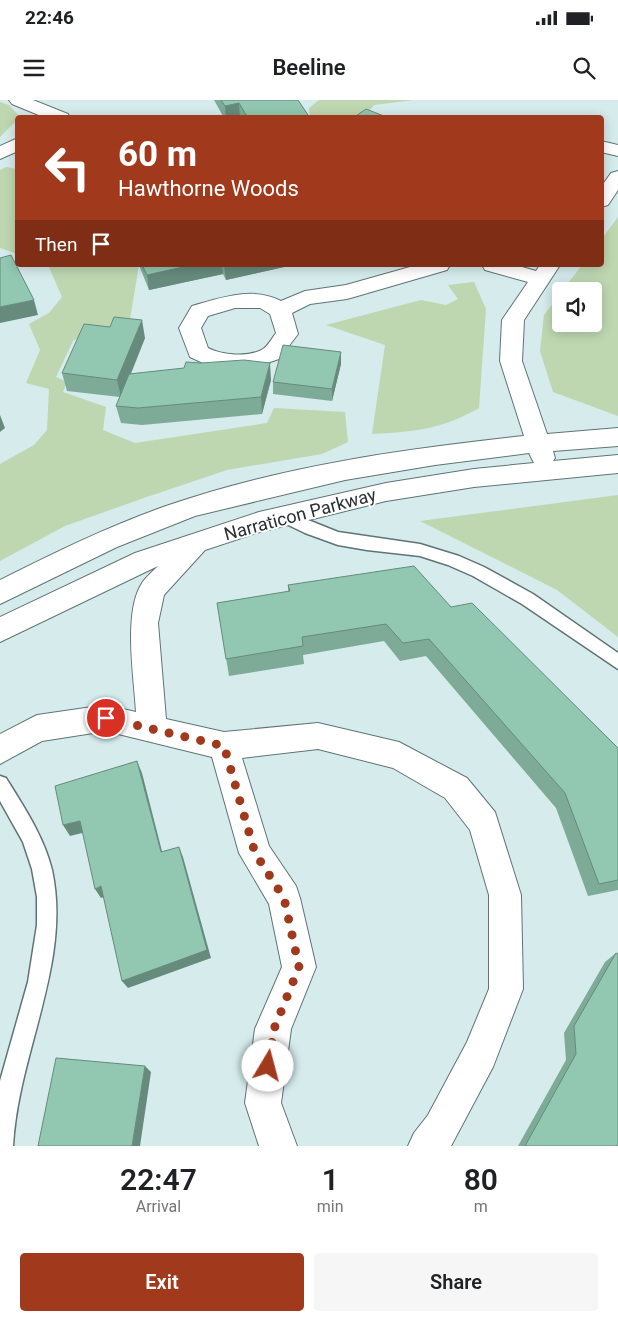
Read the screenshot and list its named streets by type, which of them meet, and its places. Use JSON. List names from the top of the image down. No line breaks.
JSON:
{"streets":{"street":["Narraticon Parkway"]},"page":{"status":"22:46","header":"Beeline","turn":["60 m","Hawthorne Woods"],"then":"Then","eta":["22:47","Arrival","1","min","80","m"],"buttons":["Exit","Share"]}}
